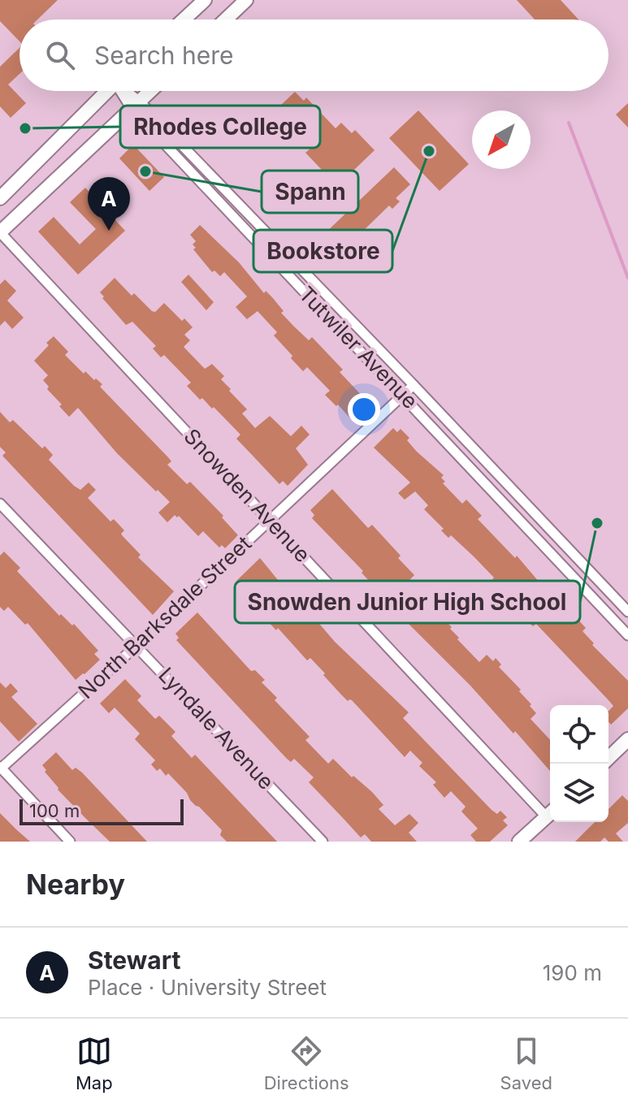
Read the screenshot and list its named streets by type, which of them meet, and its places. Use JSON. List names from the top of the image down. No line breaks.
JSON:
{"streets":{"street":["Tutwiler Avenue","Snowden Avenue","North Barksdale Street","Lyndale Avenue"]},"crossings":[["Tutwiler Avenue","North Barksdale Street"],["Snowden Avenue","North Barksdale Street"],["North Barksdale Street","Lyndale Avenue"]],"places":["Rhodes College","Bookstore","Spann","Snowden Junior High School"],"scale_bar":"100 m","north":"bottom left","page":{"search":"Search here","pins":"A","scale":"100 m","heading":"Nearby","list":[{"mark":"A","name":"Stewart","note":"Place · University Street","value":"190 m"}],"nav":["Map","Directions","Saved"]}}
